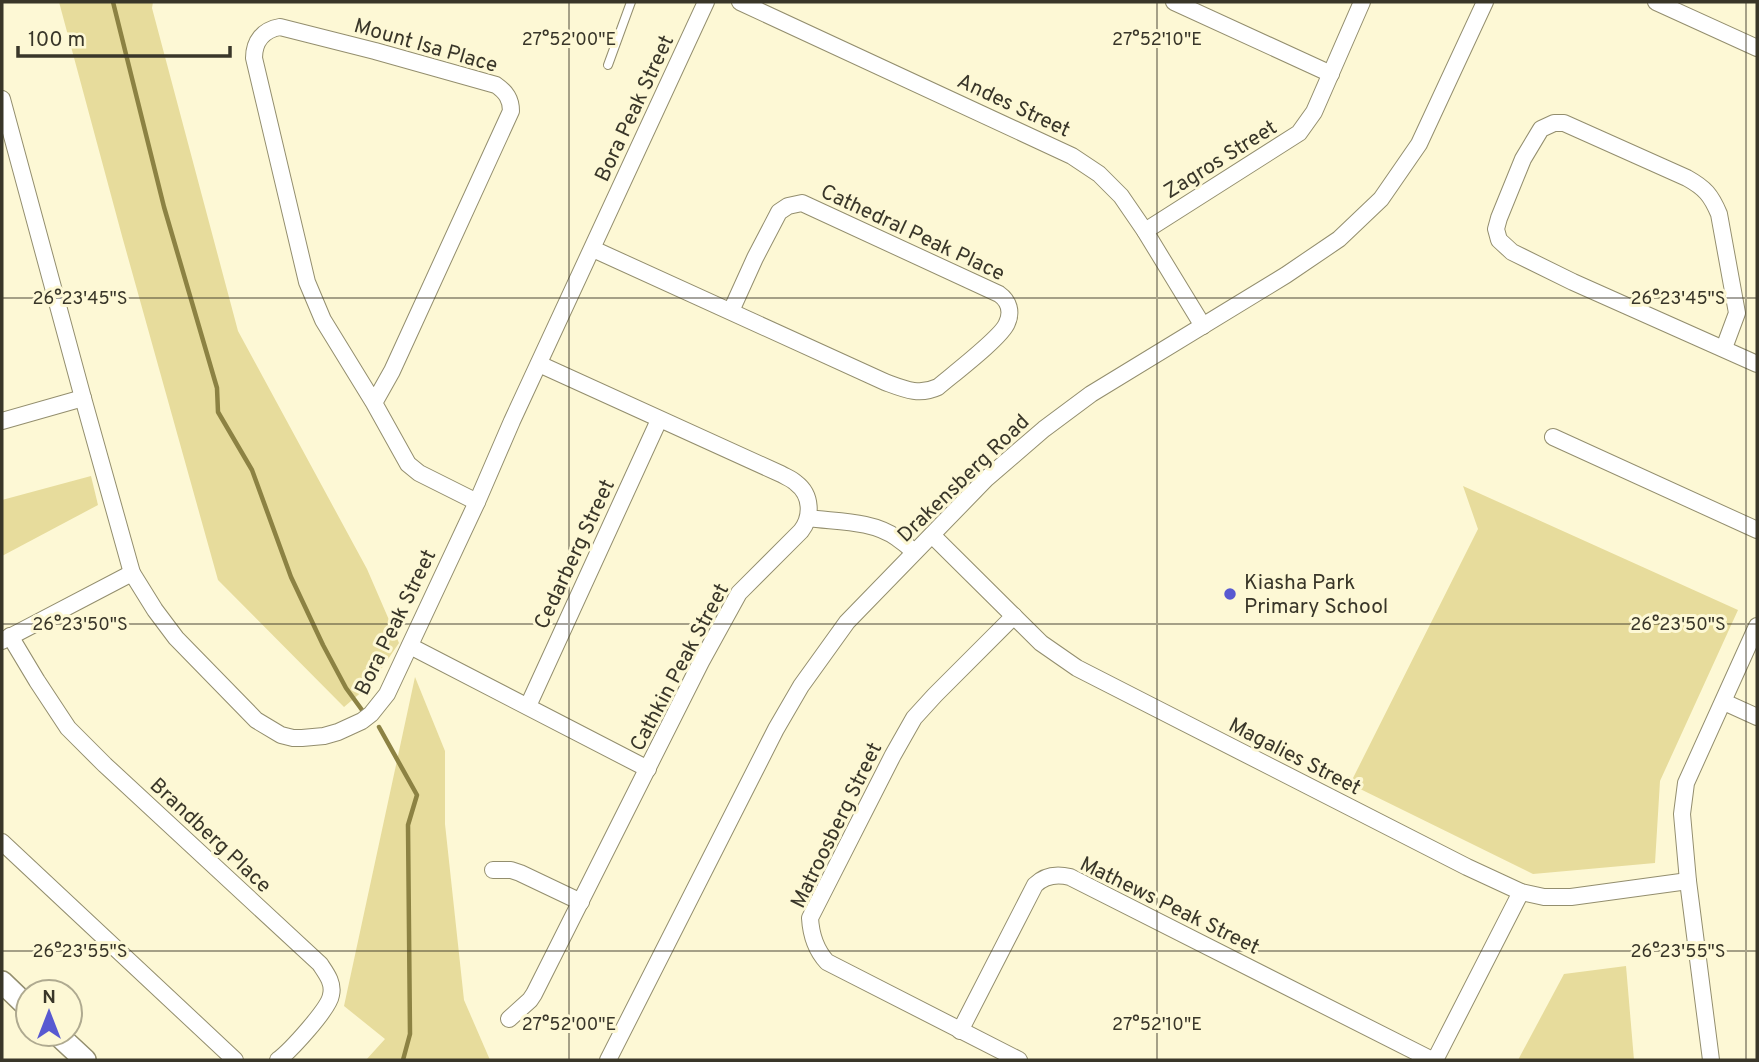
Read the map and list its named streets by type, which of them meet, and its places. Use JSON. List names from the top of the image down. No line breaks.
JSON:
{"streets":{"street":["Mount Isa Place","Andes Street","Bora Peak Street","Zagros Street","Cathedral Peak Place","Drakensberg Road","Cedarberg Street","Cathkin Peak Street","Magalies Street","Matroosberg Street","Brandberg Place","Mathews Peak Street"]},"crossings":[["Mount Isa Place","Bora Peak Street"],["Andes Street","Zagros Street"],["Andes Street","Drakensberg Road"],["Bora Peak Street","Cathedral Peak Place"],["Bora Peak Street","Brandberg Place"],["Drakensberg Road","Magalies Street"],["Magalies Street","Matroosberg Street"],["Matroosberg Street","Mathews Peak Street"]],"places":["Kiasha Park Primary School"],"scale_bar":"100 m","north":"top","coordinates":["27°52'00\"E","27°52'10\"E","26°23'45\"S","26°23'50\"S","26°23'55\"S"]}
